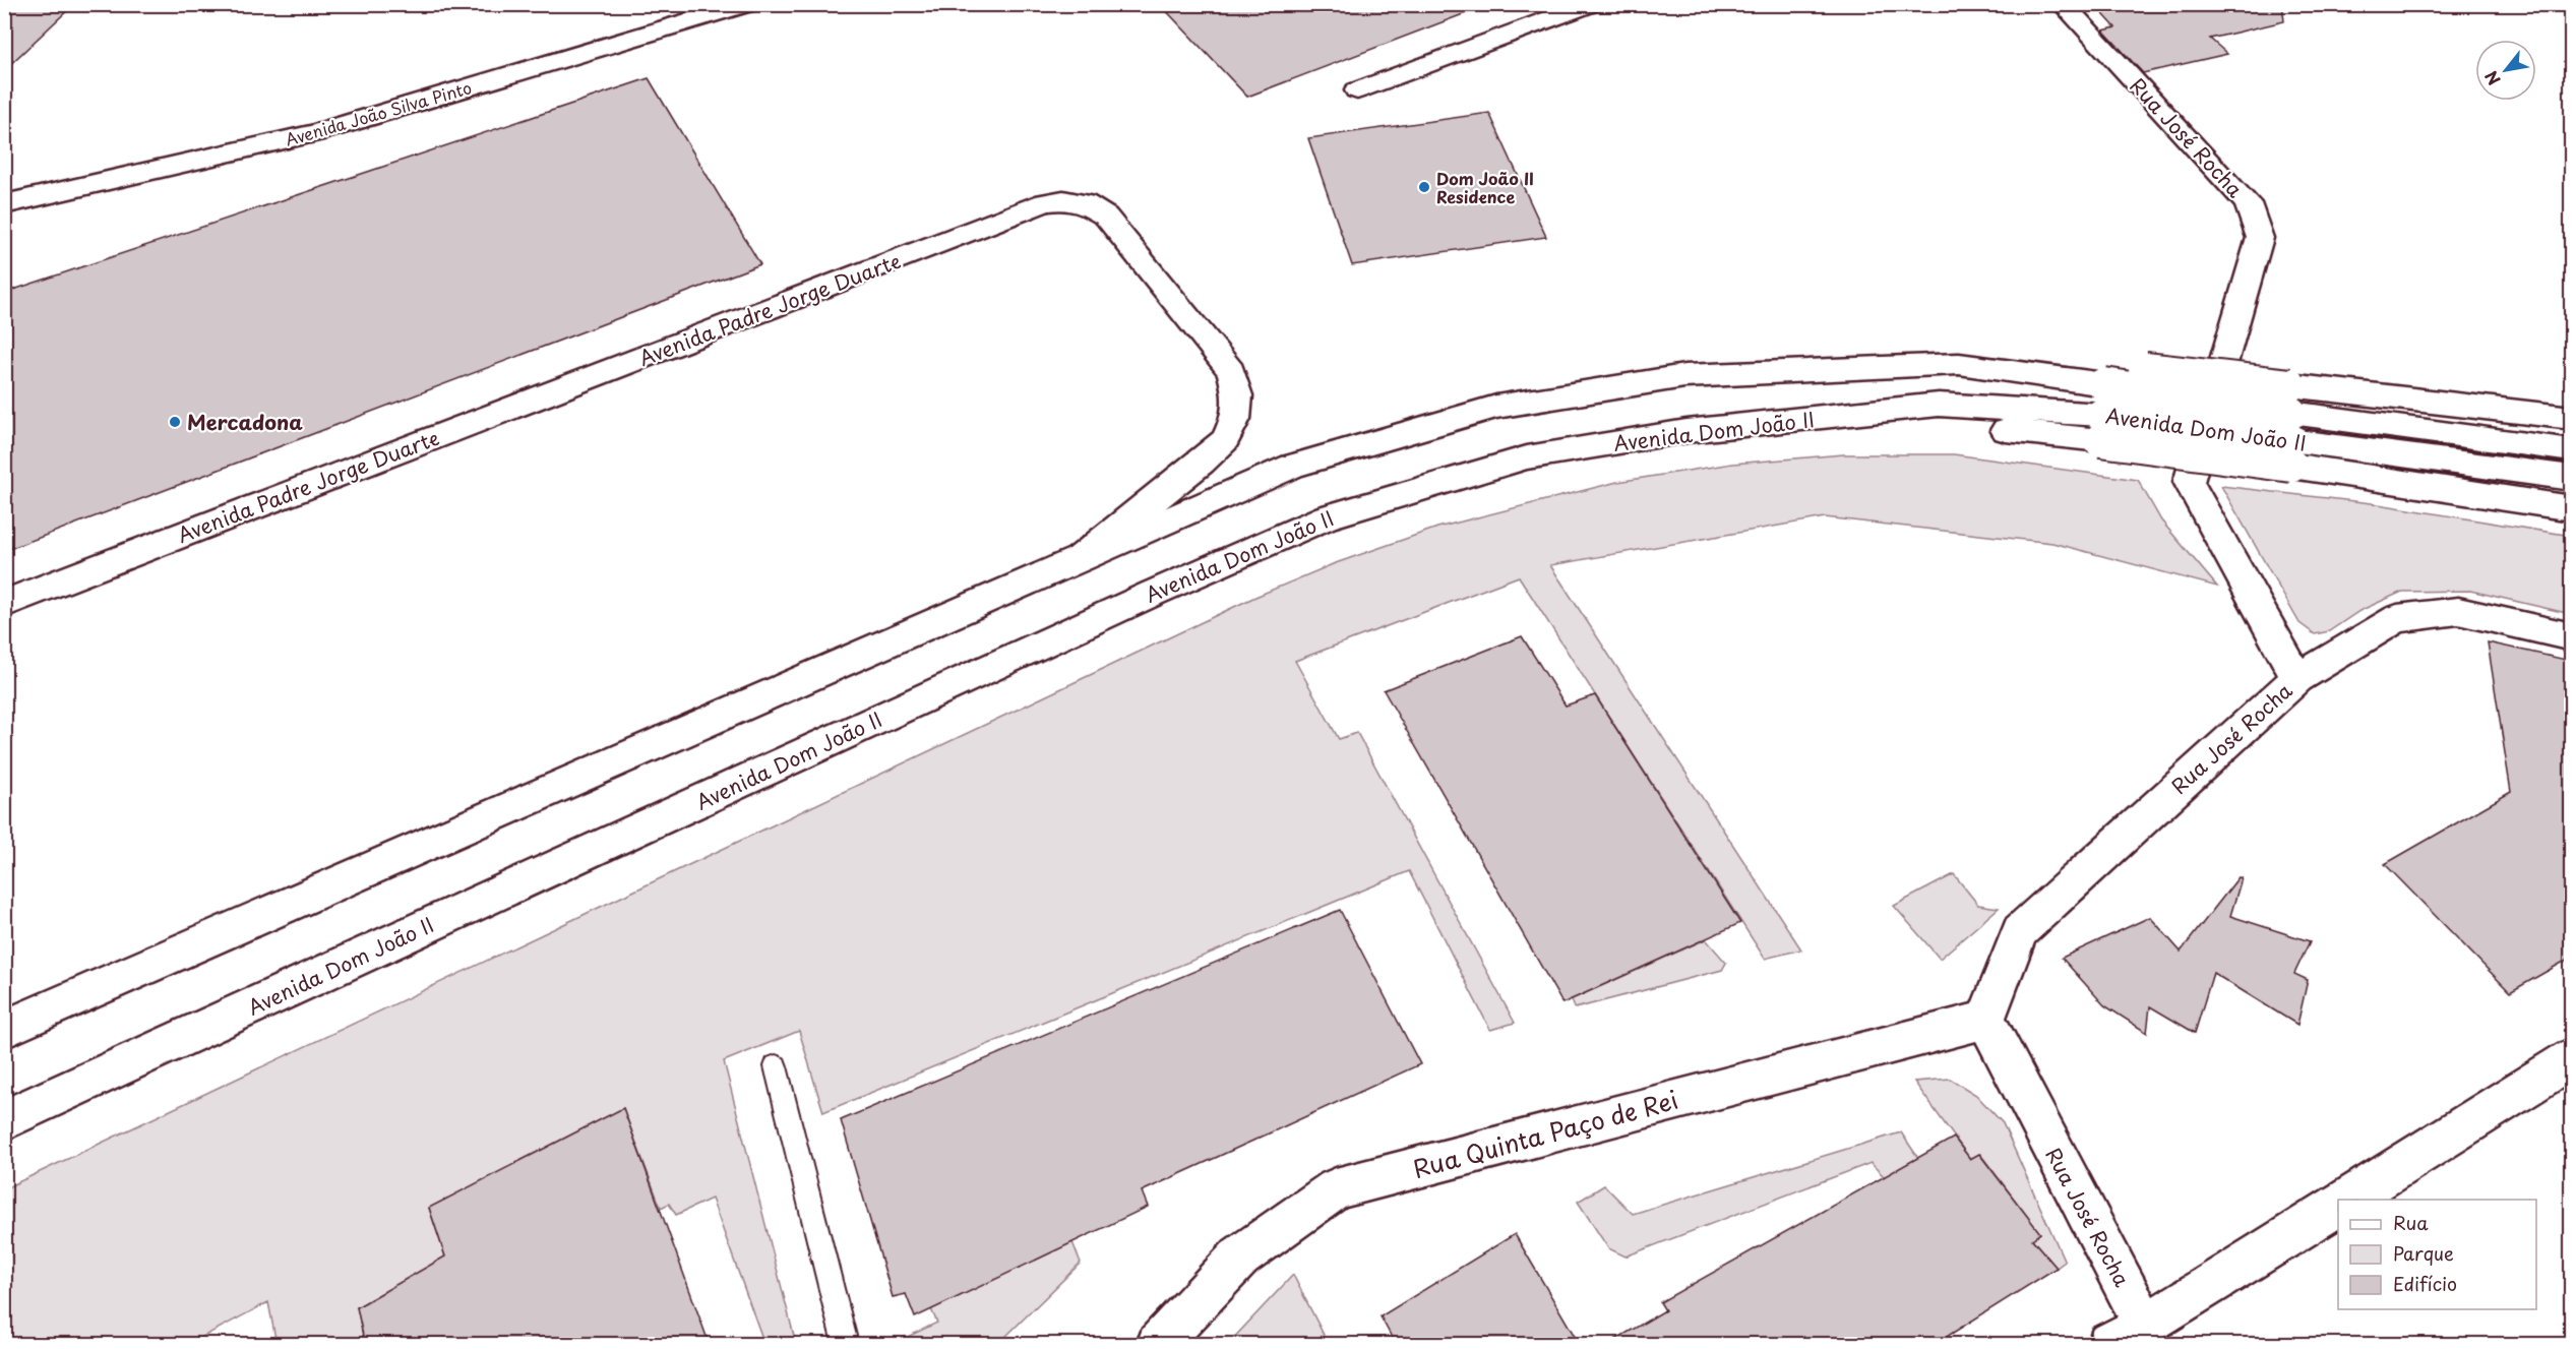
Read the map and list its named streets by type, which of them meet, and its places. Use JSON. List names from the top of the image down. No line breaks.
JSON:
{"streets":{"street":["Avenida João Silva Pinto","Rua José Rocha","Avenida Padre Jorge Duarte","Avenida Dom João II","Rua Quinta Paço de Rei"]},"crossings":[["Rua José Rocha","Rua Quinta Paço de Rei"],["Avenida Padre Jorge Duarte","Avenida Dom João II"]],"places":["Dom João II Residence","Mercadona"],"legend":["Rua","Parque","Edifício"],"north":"bottom left"}
